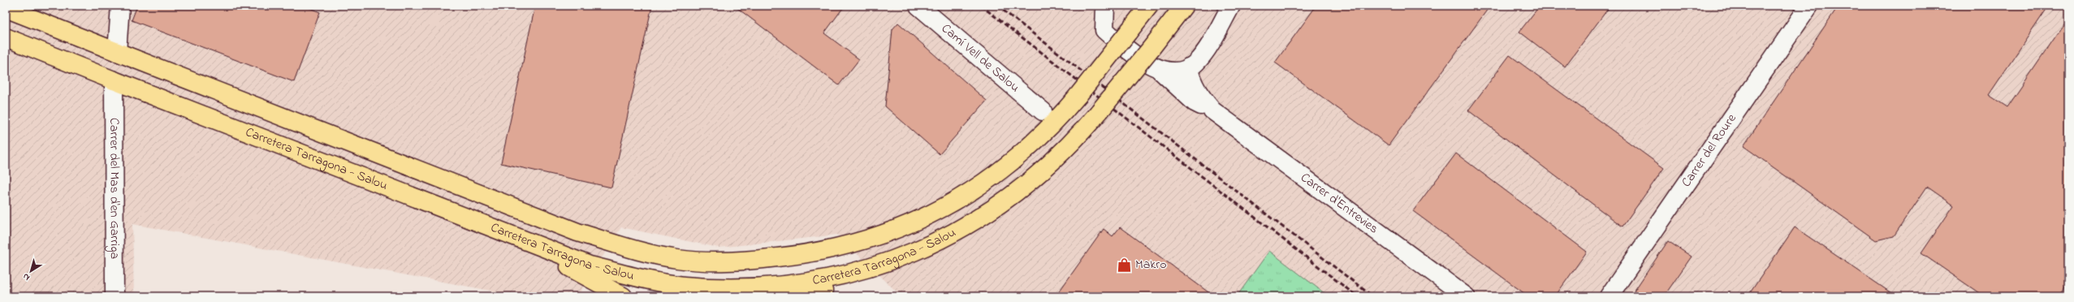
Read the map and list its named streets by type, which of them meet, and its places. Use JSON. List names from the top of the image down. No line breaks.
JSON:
{"streets":{"main road":["Carretera Tarragona - Salou"],"street":["Camí Vell de Salou","Carrer del Roure","Carrer del Mas d'en Garriga","Carrer d'Entrevies"]},"crossings":[["Carretera Tarragona - Salou","Carrer del Mas d'en Garriga"]],"places":{"shop":["Makro"]},"north":"bottom left"}
